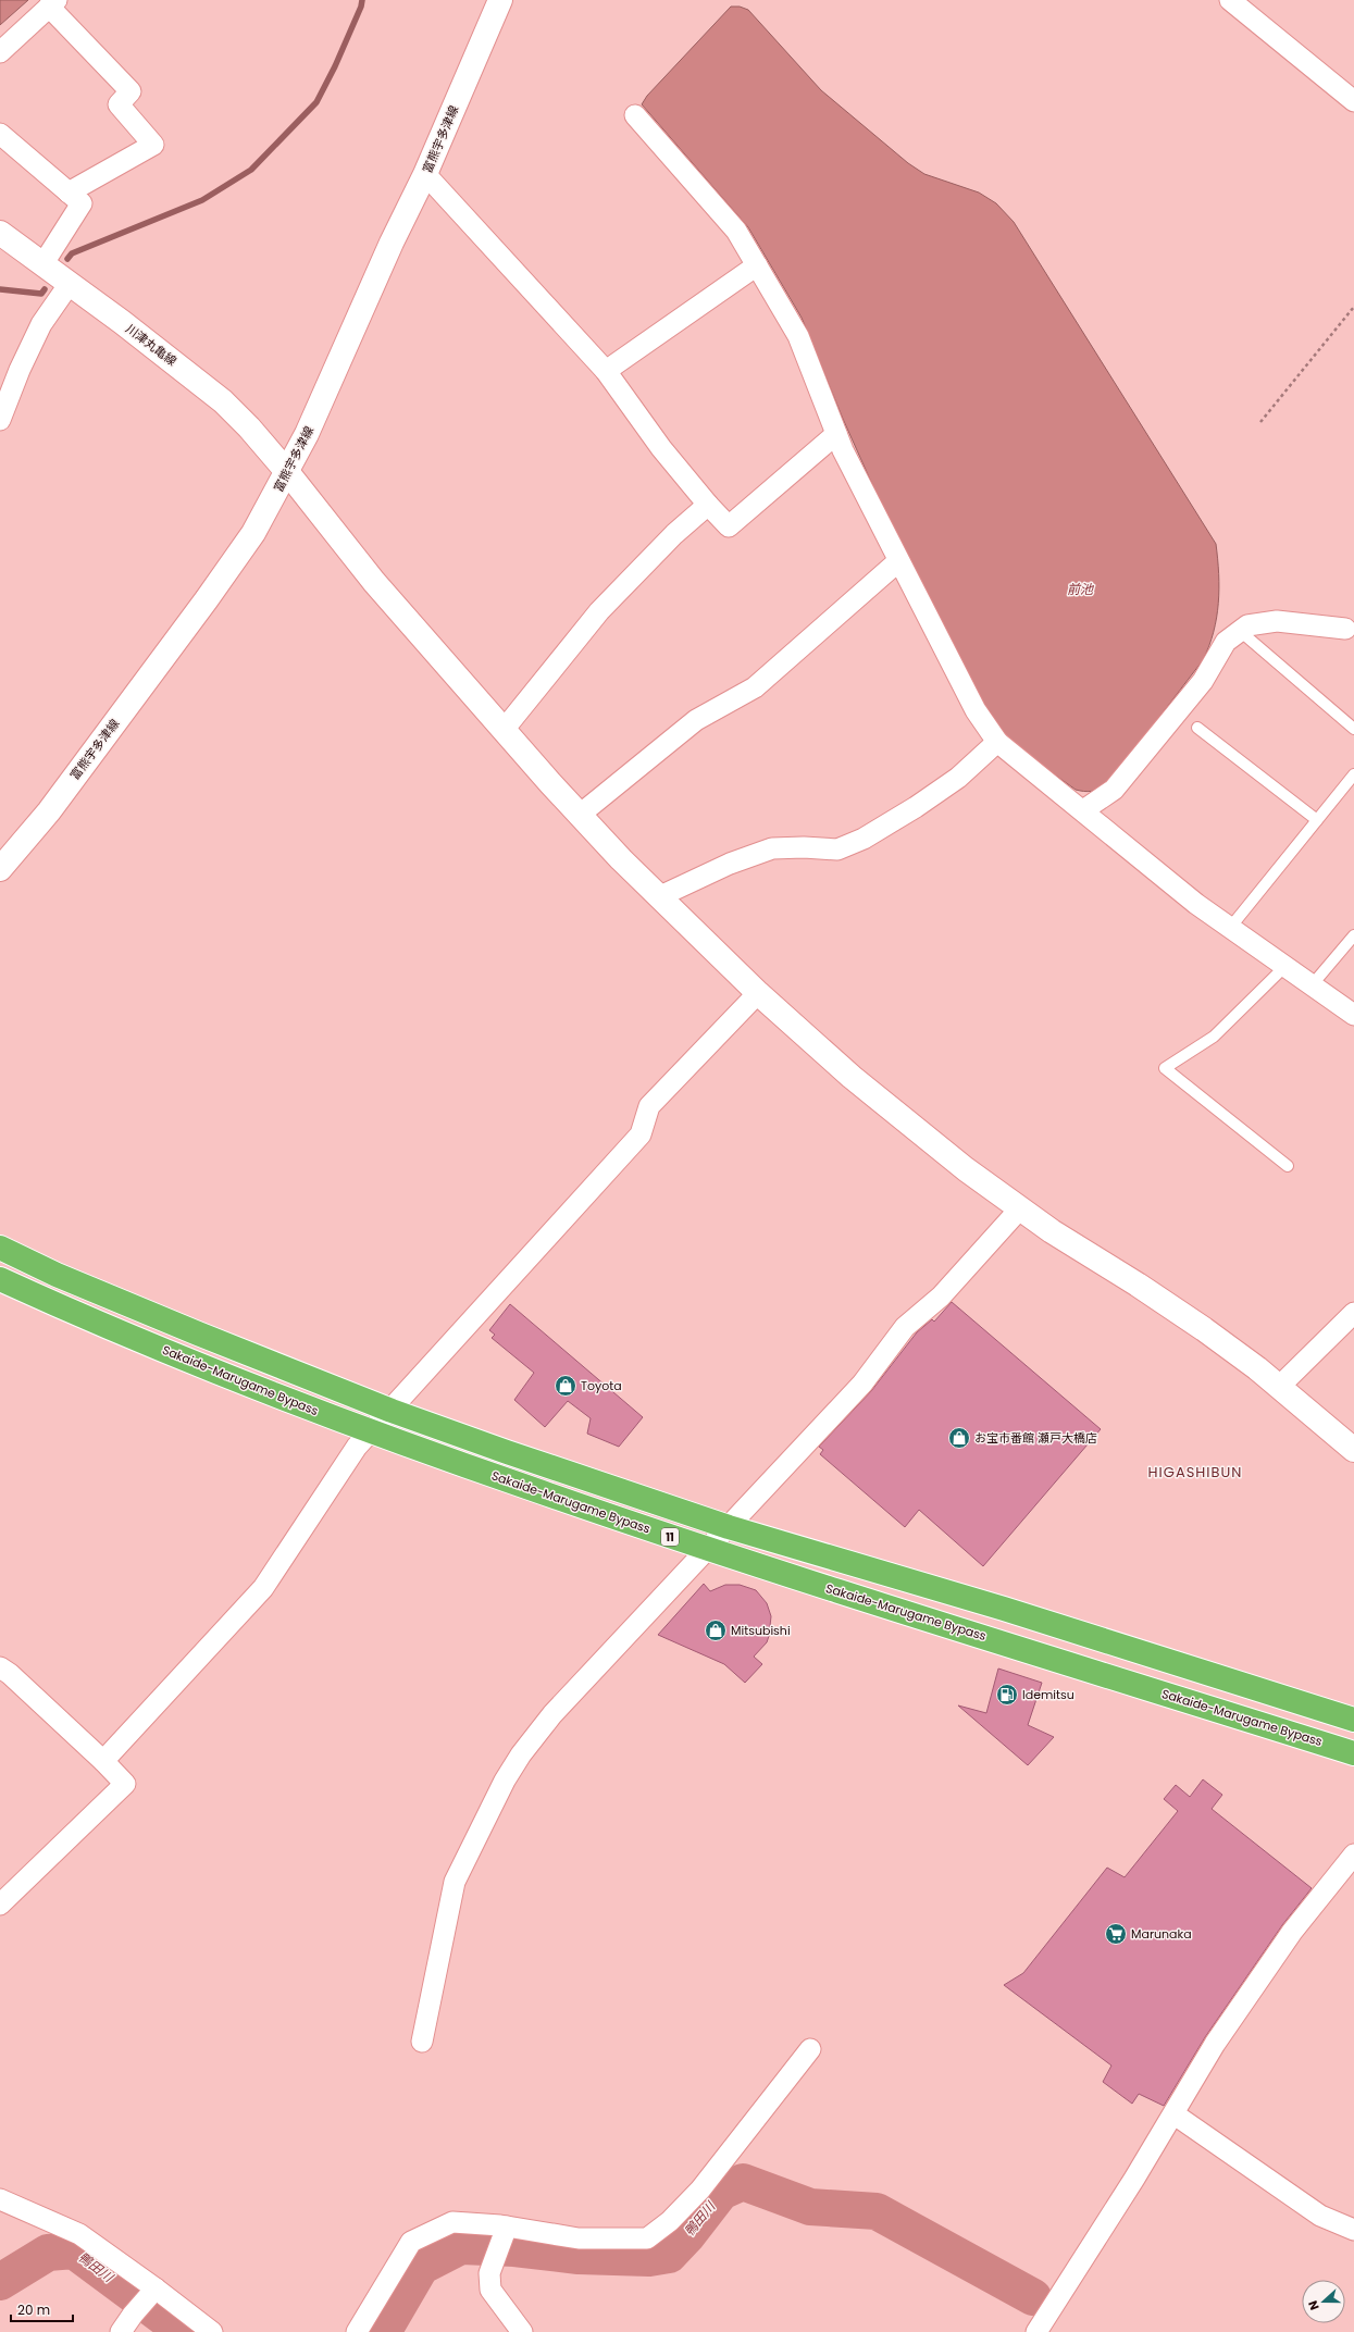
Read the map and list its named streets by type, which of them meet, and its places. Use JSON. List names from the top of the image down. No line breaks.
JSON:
{"streets":{"highway":["Sakaide-Marugame Bypass","11"],"street":["富熊宇多津線","川津丸亀線"]},"crossings":[["富熊宇多津線","川津丸亀線"]],"districts":["HIGASHIBUN"],"water":["前池","鴨田川"],"places":{"shop":["Toyota","お宝市番館 瀬戸大橋店","Mitsubishi"],"fuel station":["Idemitsu"],"supermarket":["Marunaka"]},"scale_bar":"20 m","north":"left"}
